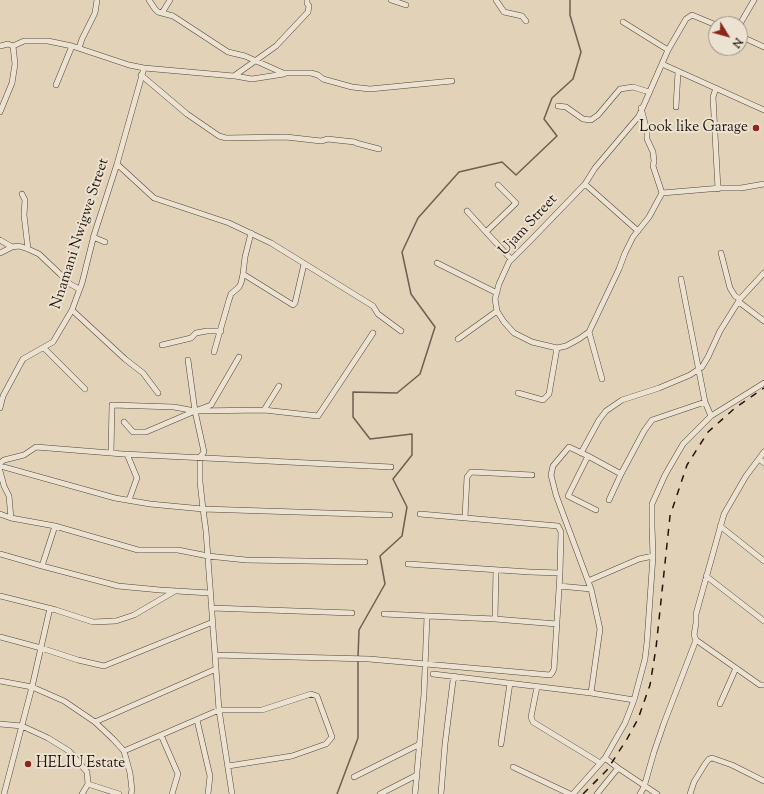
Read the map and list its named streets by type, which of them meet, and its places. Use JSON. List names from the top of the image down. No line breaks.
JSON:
{"streets":{"street":["Ujam Street","Nnamani Nwigwe Street"]},"places":["Look like Garage","HELIU Estate"],"north":"bottom right"}
